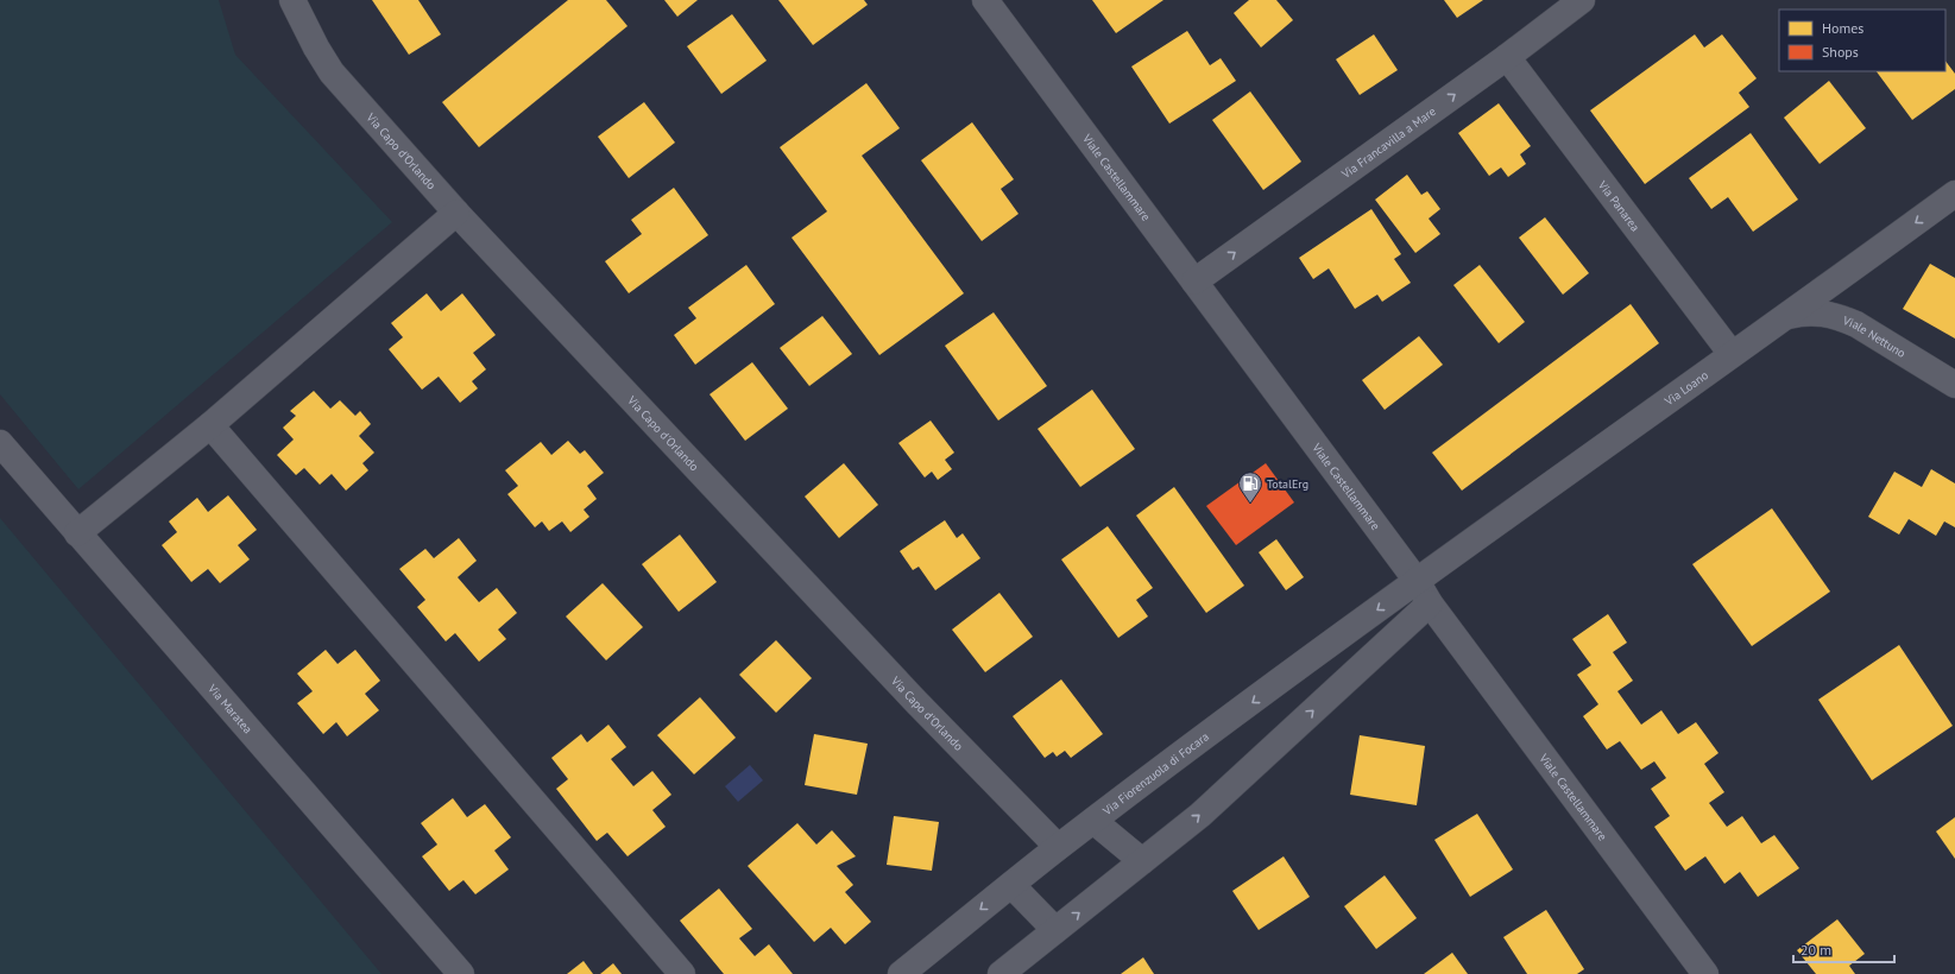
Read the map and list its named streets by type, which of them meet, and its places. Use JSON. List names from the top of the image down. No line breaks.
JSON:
{"streets":{"street":["Via Francavilla a Mare","Via Capo d'Orlando","Viale Castellammare","Via Panarea","Viale Nettuno","Via Loano","Via Maratea","Via Fiorenzuola di Focara"]},"crossings":[["Via Francavilla a Mare","Viale Castellammare"],["Via Francavilla a Mare","Via Panarea"],["Via Capo d'Orlando","Via Fiorenzuola di Focara"],["Viale Castellammare","Via Loano"],["Viale Castellammare","Via Fiorenzuola di Focara"],["Via Panarea","Via Loano"],["Viale Nettuno","Via Loano"],["Via Loano","Via Fiorenzuola di Focara"]],"one_way":["Via Francavilla a Mare"],"places":{"fuel station":["TotalErg"]},"legend":["Homes","Shops"],"scale_bar":"20 m"}
